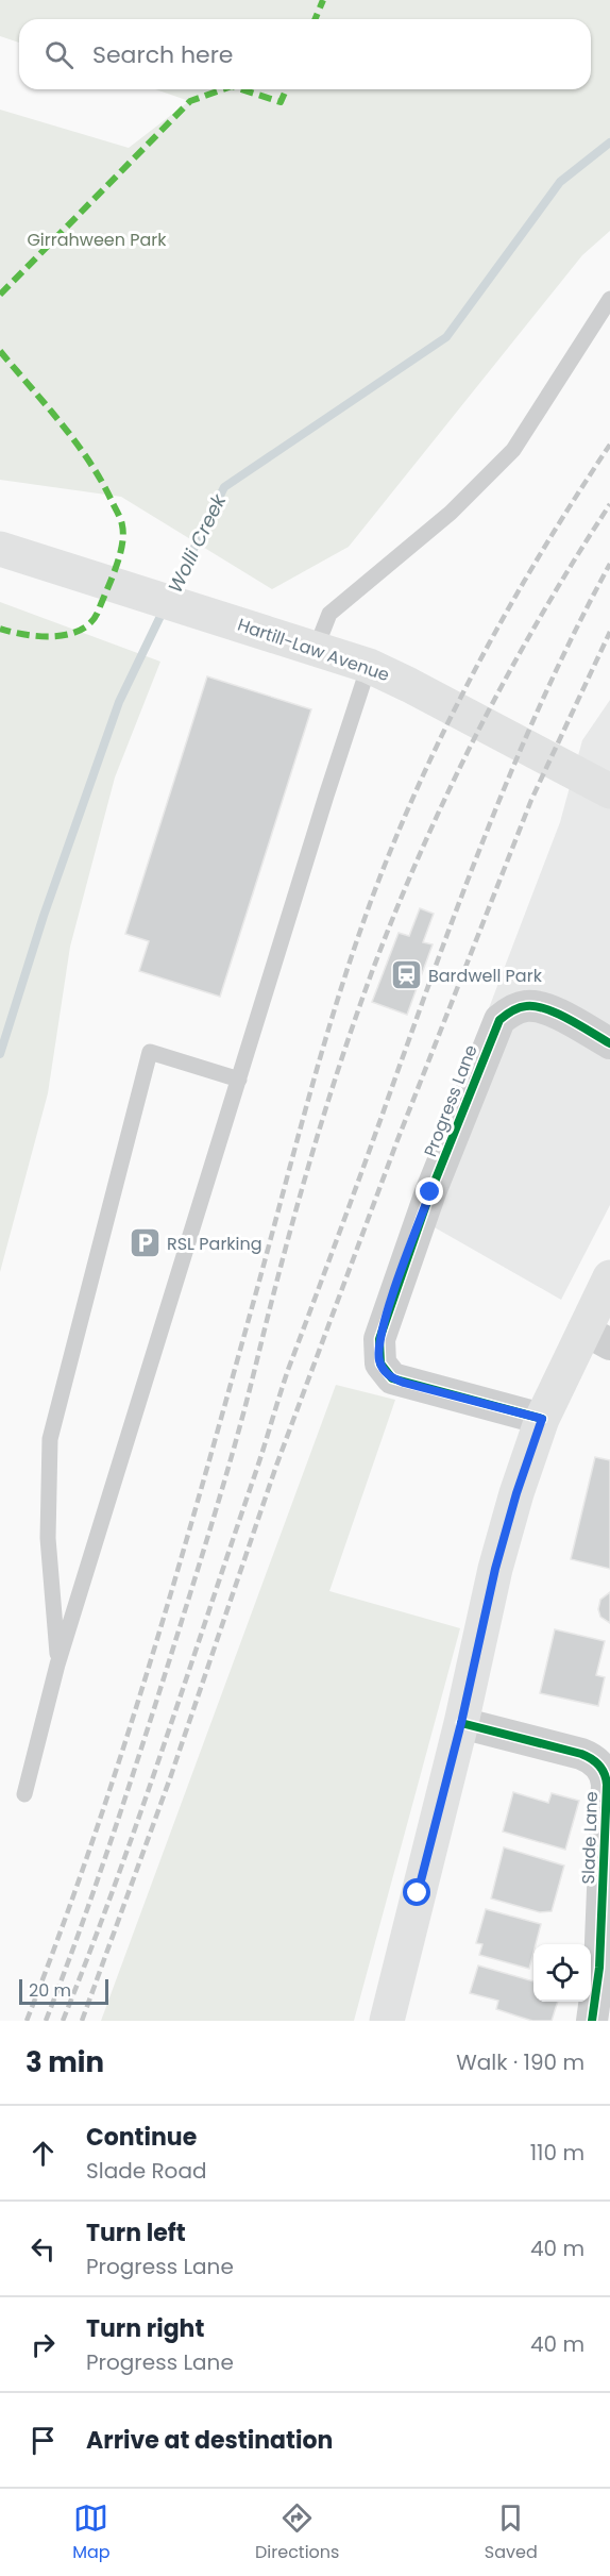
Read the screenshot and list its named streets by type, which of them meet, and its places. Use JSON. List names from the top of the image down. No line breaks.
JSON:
{"streets":{"main road":["Hartill-Law Avenue"],"street":["Progress Lane","Slade Lane"]},"water":["Wolli Creek"],"parks":["Girrahween Park"],"places":{"station":["Bardwell Park"],"parking":["RSL Parking"]},"scale_bar":"20 m","page":{"search":"Search here","scale":"20 m","heading":["3 min","Walk · 190 m"],"list":[["Continue","Slade Road","110 m"],["Turn left","Progress Lane","40 m"],["Turn right","Progress Lane","40 m"],"Arrive at destination"],"nav":["Map","Directions","Saved"]}}
